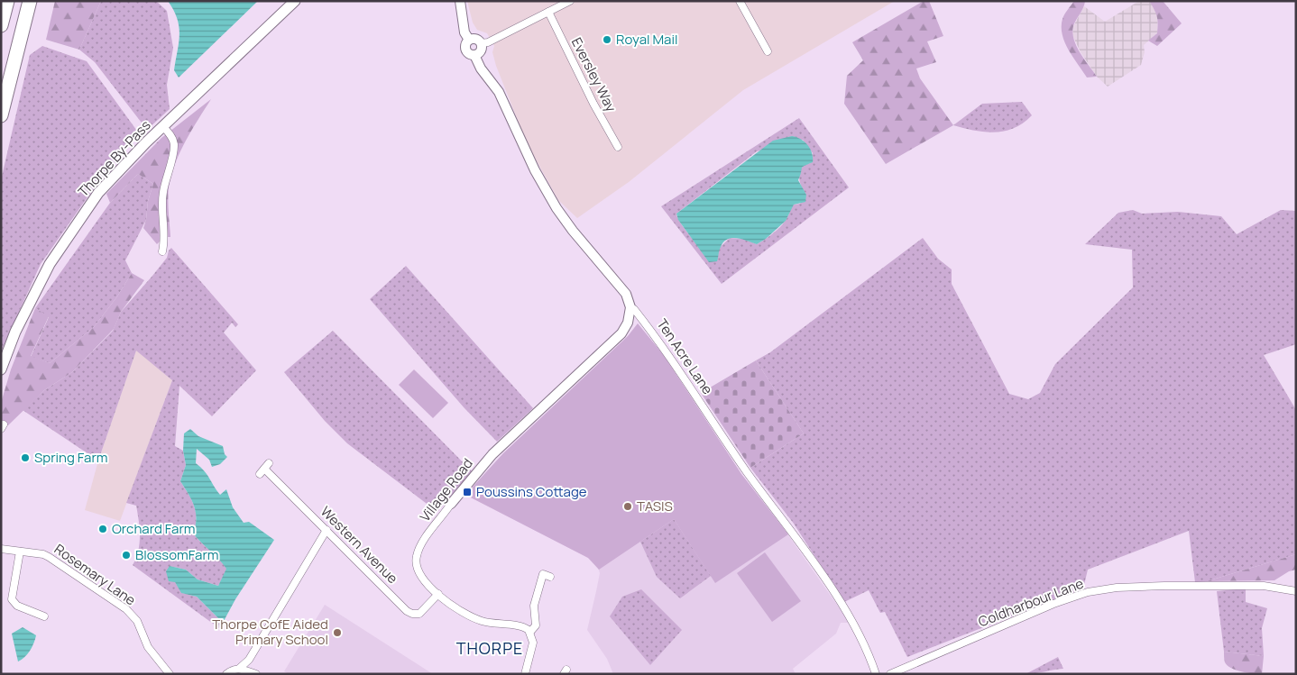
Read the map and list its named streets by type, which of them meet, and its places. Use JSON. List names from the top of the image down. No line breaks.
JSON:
{"streets":{"main road":["Thorpe By-Pass"],"street":["Eversley Way","Ten Acre Lane","Village Road","Western Avenue","Rosemary Lane","Coldharbour Lane"]},"crossings":[["Ten Acre Lane","Village Road"],["Village Road","Western Avenue"]],"districts":["THORPE"],"places":{"other":["Royal Mail","Spring Farm","TASIS","Orchard Farm","BlossomFarm","Thorpe CofE Aided Primary School"],"transit":["Poussins Cottage"]}}
